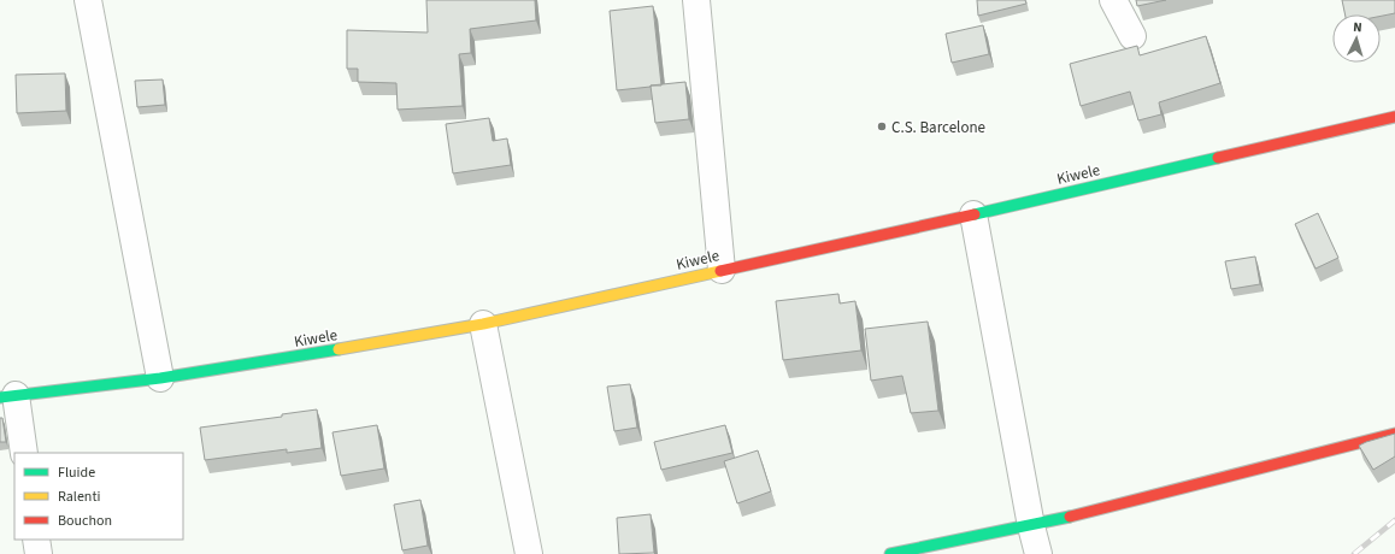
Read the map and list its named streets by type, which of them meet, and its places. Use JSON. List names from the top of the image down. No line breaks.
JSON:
{"streets":{"street":["Kiwele"]},"places":["C.S. Barcelone"],"legend":["Fluide","Ralenti","Bouchon"],"north":"top"}
